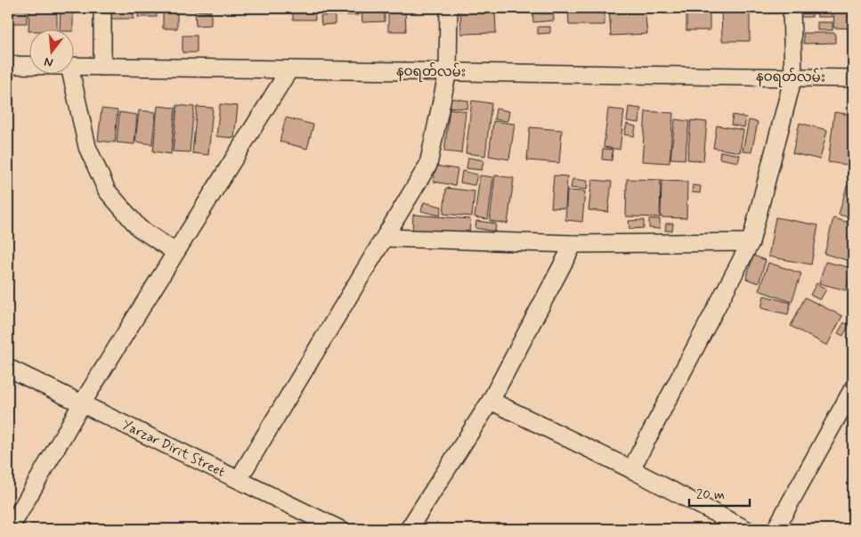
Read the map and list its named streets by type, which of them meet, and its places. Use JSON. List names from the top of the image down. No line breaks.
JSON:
{"streets":{"street":["နဝရတ်လမ်း","Yarzar Dirit Street"]},"scale_bar":"20 m","north":"bottom"}
